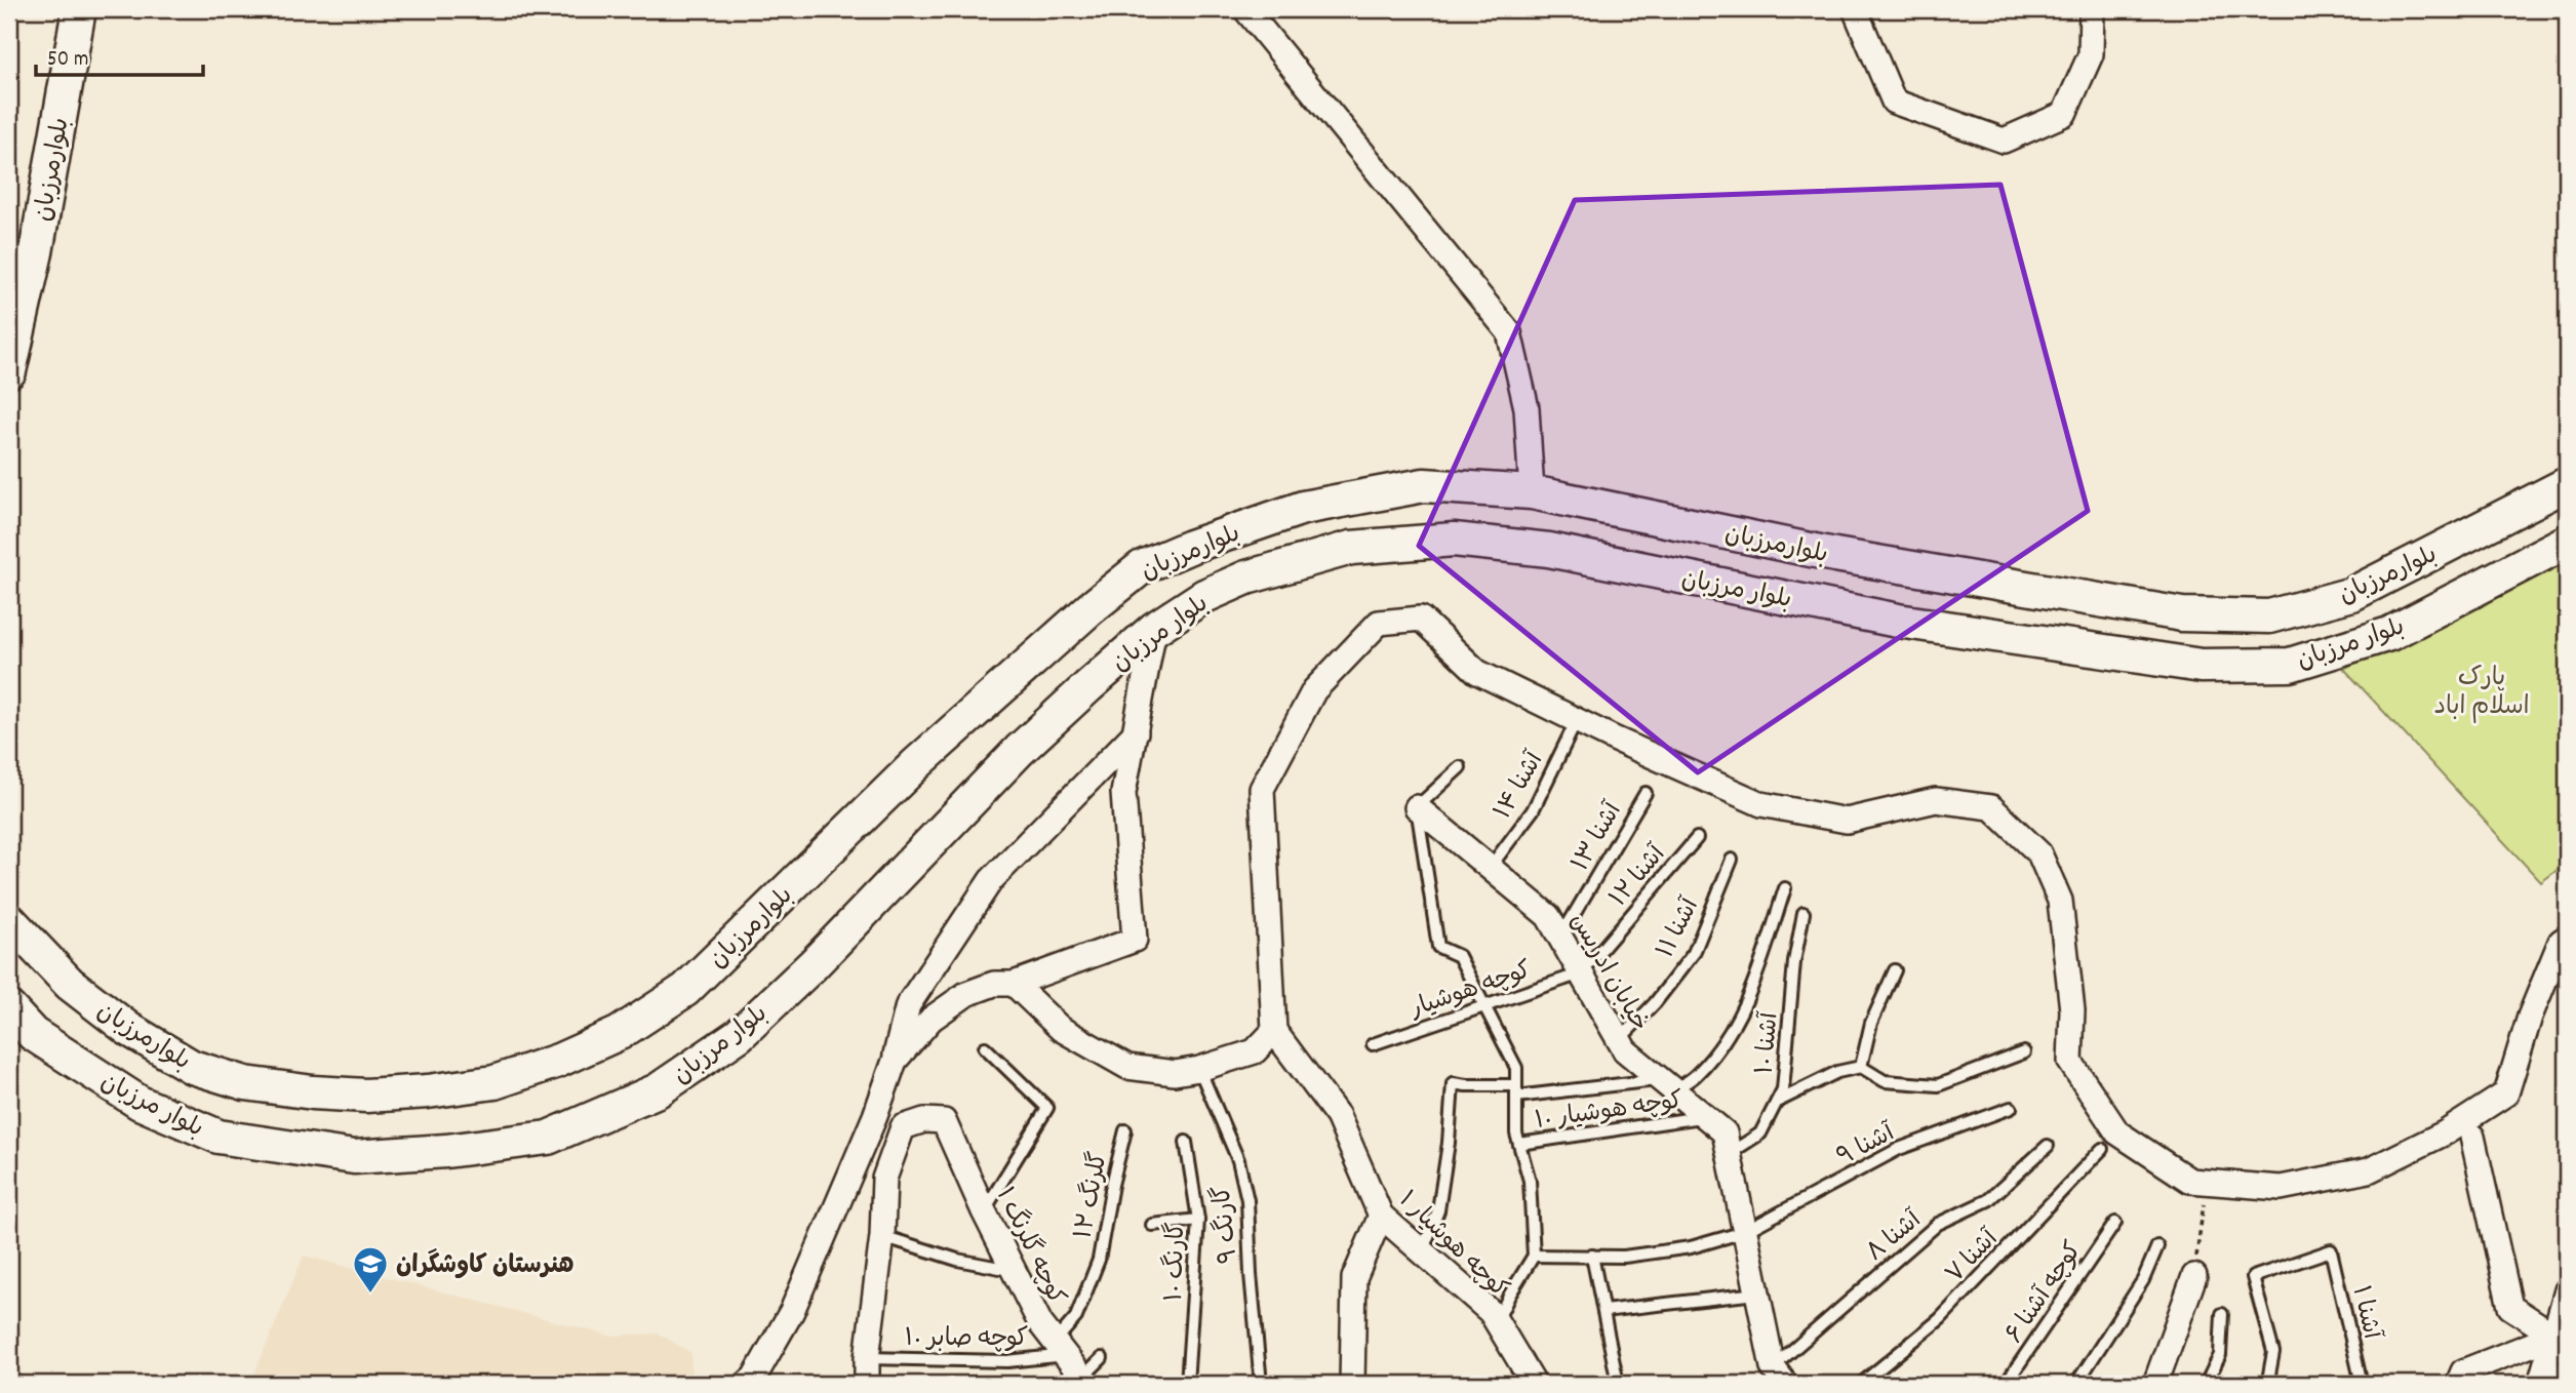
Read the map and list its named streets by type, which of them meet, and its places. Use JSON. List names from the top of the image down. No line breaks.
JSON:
{"streets":{"main road":["بلوارمرزبان","بلوار مرزبان"],"street":["خیابان ادریس","کوچه هوشیار ۱","کوچه گلرنگ ۱"],"lane":["آشنا ۱۴","آشنا ۱۳","آشنا ۱۲","آشنا ۱۱","کوچه هوشیار","آشنا ۱۰","کوچه هوشیار ۱۰","آشنا ۹","گلرنگ ۱۲","گارنگ ۹","آشنا ۸","آشنا ۷","گارنگ ۱۰","کوچه آشنا ۶","آشنا ۱","کوچه صابر ۱۰"]},"crossings":[["آشنا ۱۴","خیابان ادریس"],["آشنا ۱۳","خیابان ادریس"],["آشنا ۱۲","خیابان ادریس"],["آشنا ۱۲","کوچه هوشیار"],["آشنا ۱۱","خیابان ادریس"],["خیابان ادریس","کوچه هوشیار"],["خیابان ادریس","آشنا ۱۰"],["خیابان ادریس","کوچه هوشیار ۱۰"],["خیابان ادریس","آشنا ۹"],["خیابان ادریس","آشنا ۸"],["گلرنگ ۱۲","کوچه گلرنگ ۱"],["گلرنگ ۱۲","کوچه صابر ۱۰"],["کوچه گلرنگ ۱","کوچه صابر ۱۰"]],"parks":["پارک اسلام اباد"],"places":{"school or university":["هنرستان کاوشگران"]},"scale_bar":"50 m"}
